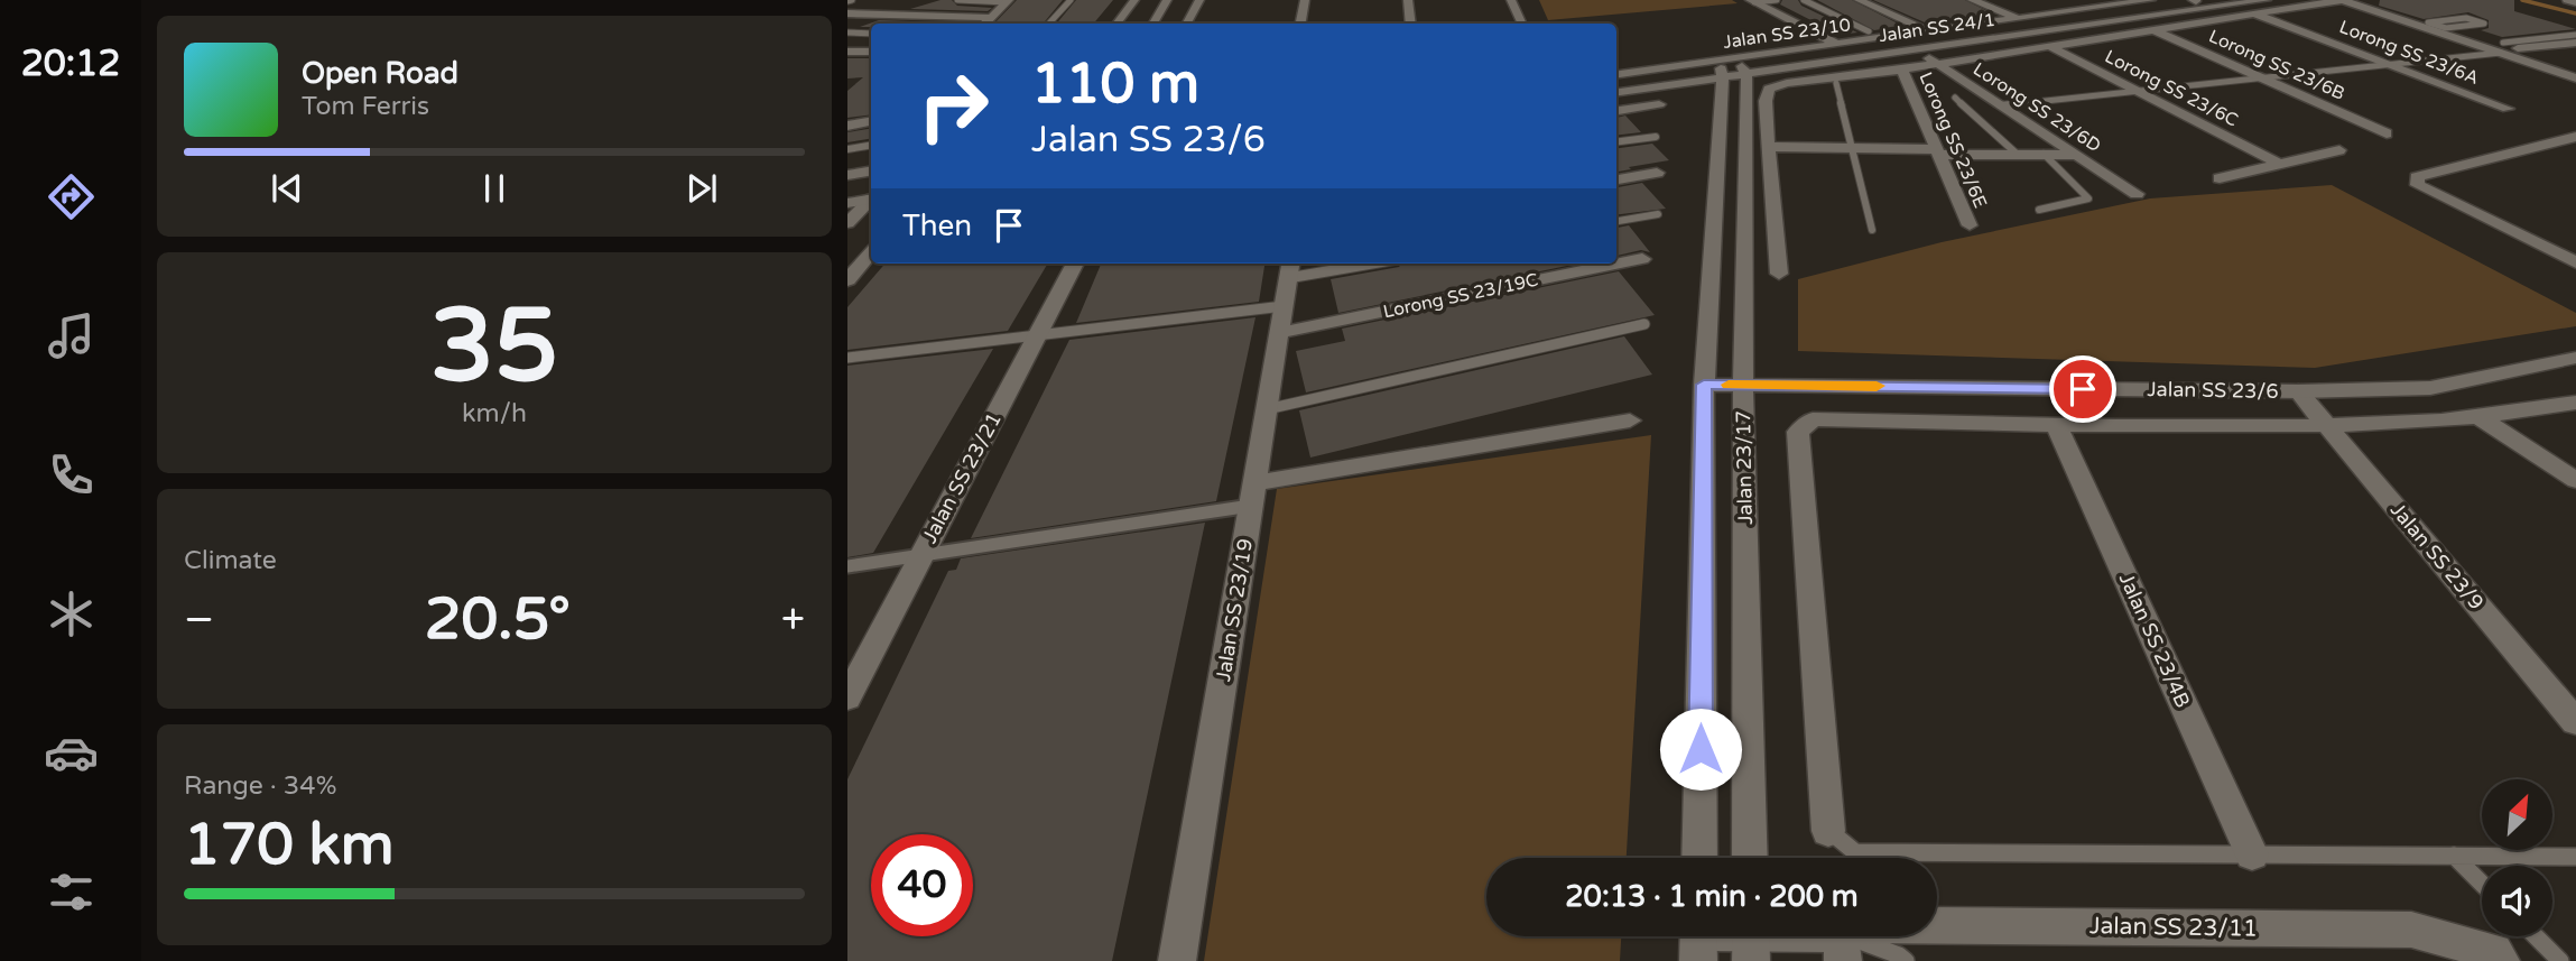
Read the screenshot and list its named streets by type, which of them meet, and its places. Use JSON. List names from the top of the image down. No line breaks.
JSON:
{"streets":{"street":["Jalan SS 24/1","Jalan SS 23/10","Lorong SS 23/6A","Lorong SS 23/6B","Lorong SS 23/6C","Lorong SS 23/6D","Lorong SS 23/6E","Lorong SS 23/19C","Jalan SS 23/6","Jalan 23/17","Jalan SS 23/21","Jalan SS 23/9","Jalan SS 23/19","Jalan SS 23/4B","Jalan SS 23/11"]},"crossings":[["Jalan SS 24/1","Lorong SS 23/6D"],["Jalan SS 24/1","Jalan 23/17"],["Lorong SS 23/19C","Jalan SS 23/19"],["Jalan SS 23/6","Jalan 23/17"],["Jalan SS 23/6","Jalan SS 23/9"]],"north":"top right","page":{"tabs":"20:12","turn":["110 m","Jalan SS 23/6"],"song":["Open Road","Tom Ferris"],"then":"Then","tile":[["35","km/h"],"Climate",["Range · 34%","170 km"]],"heat":["−","20.5°","+"],"limit":"40","trip":"20:13 · 1 min · 200 m"}}
